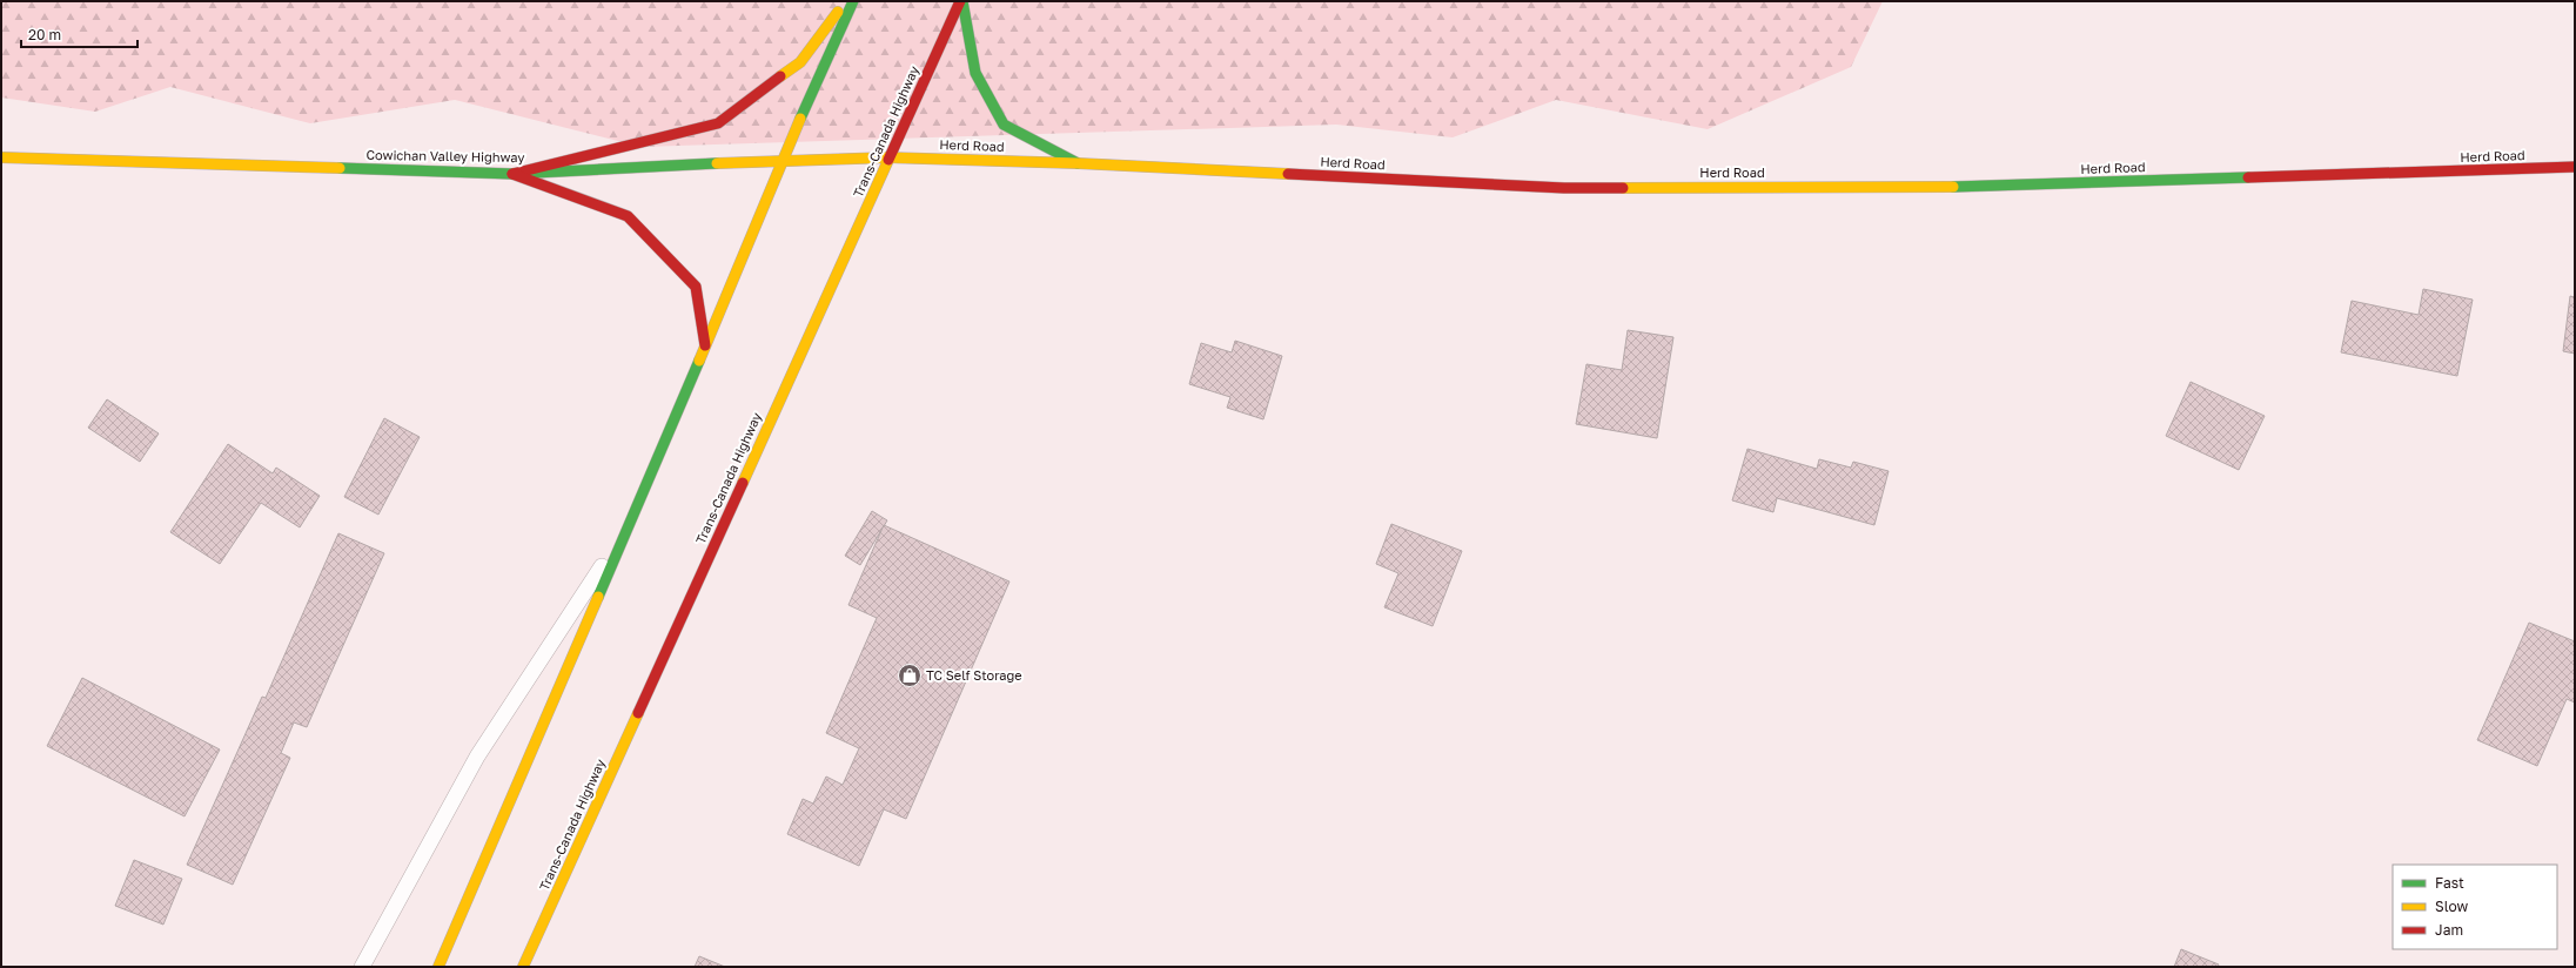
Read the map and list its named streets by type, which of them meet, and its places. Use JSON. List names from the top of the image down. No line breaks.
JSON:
{"streets":{"main road":["Trans-Canada Highway","Herd Road","Cowichan Valley Highway"]},"crossings":[["Trans-Canada Highway","Herd Road"],["Trans-Canada Highway","Cowichan Valley Highway"],["Herd Road","Cowichan Valley Highway"]],"places":{"shop":["TC Self Storage"]},"legend":["Fast","Slow","Jam"],"scale_bar":"20 m"}
